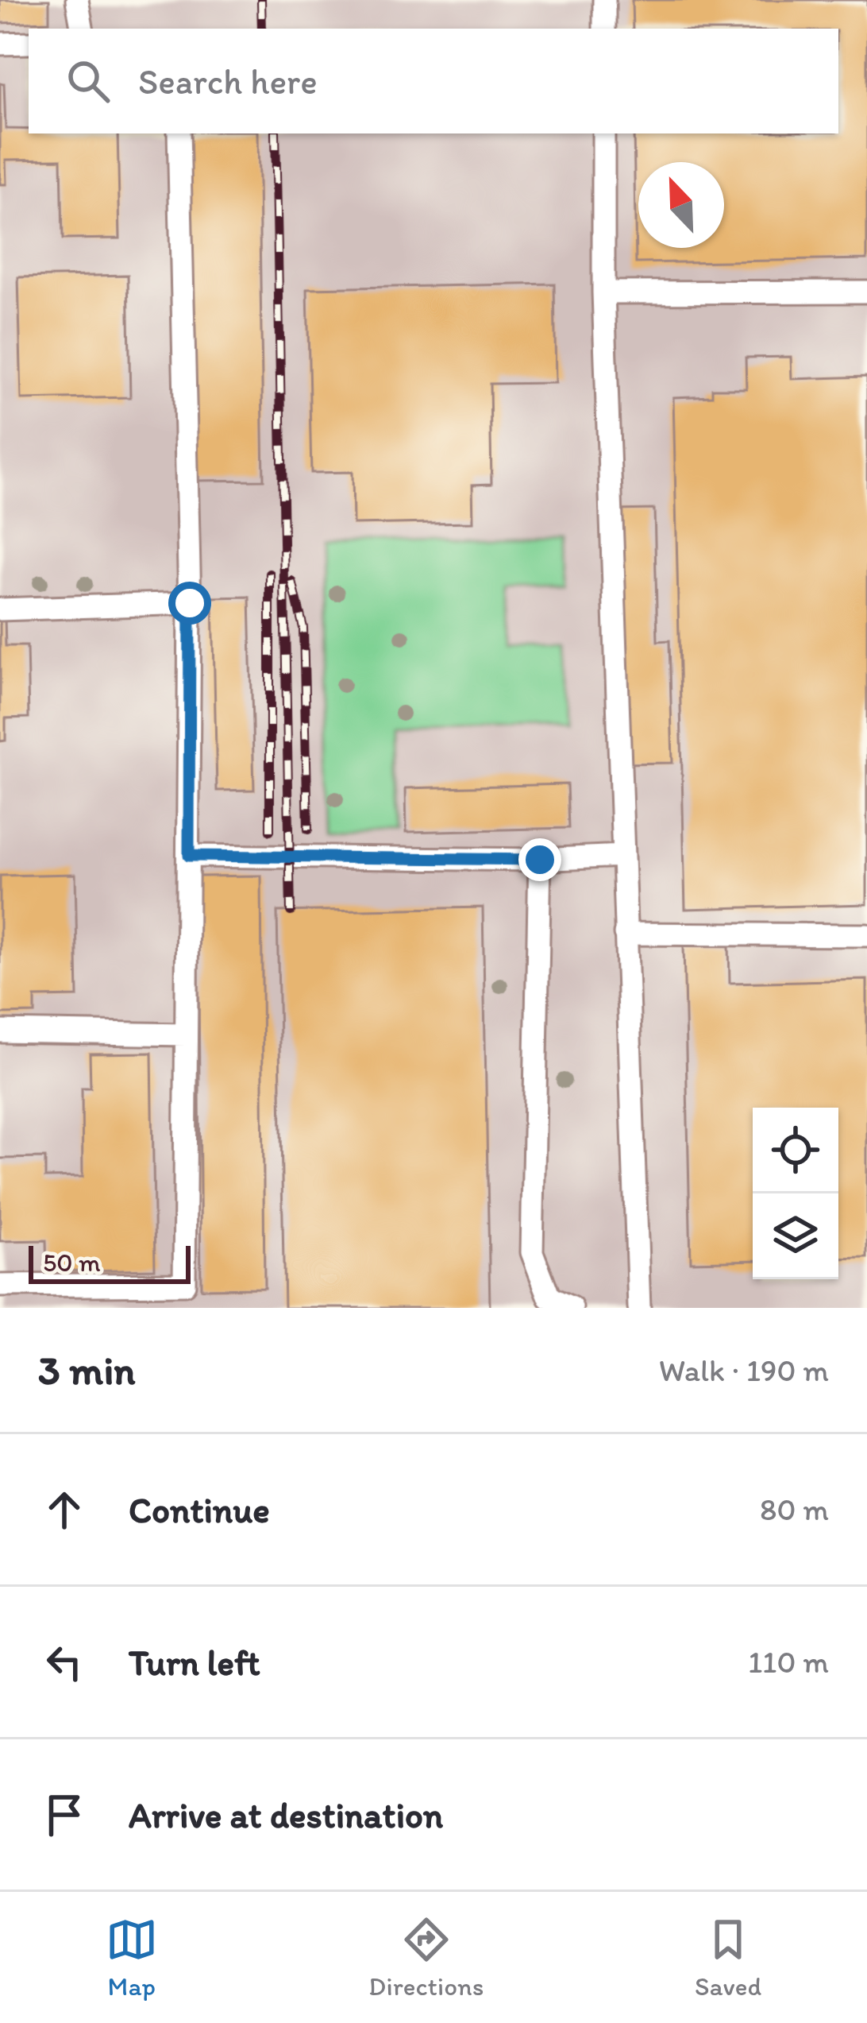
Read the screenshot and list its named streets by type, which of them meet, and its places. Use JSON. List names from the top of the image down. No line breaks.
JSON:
{"scale_bar":"50 m","north":"top left","page":{"search":"Search here","scale":"50 m","heading":["3 min","Walk · 190 m"],"list":[["Continue","80 m"],["Turn left","110 m"],"Arrive at destination"],"nav":["Map","Directions","Saved"]}}
